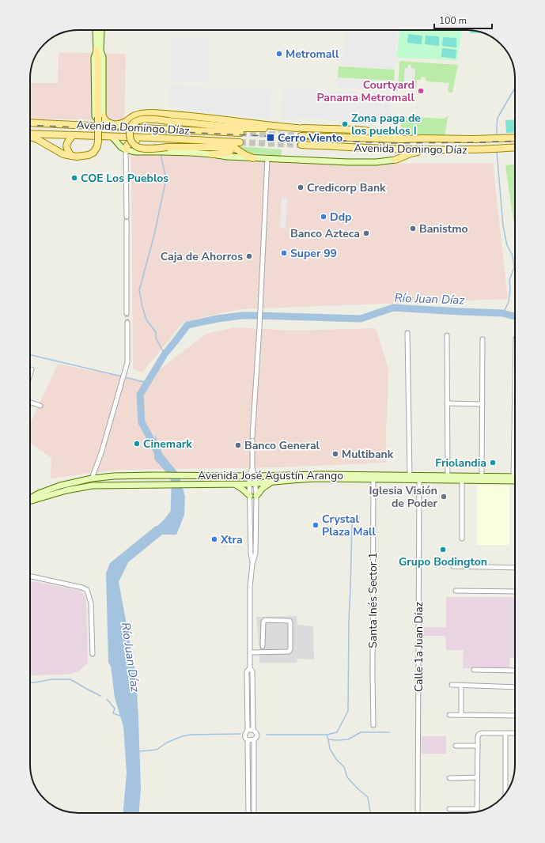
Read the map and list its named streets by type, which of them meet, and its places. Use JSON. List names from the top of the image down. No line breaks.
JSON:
{"streets":{"main road":["Avenida Domingo Díaz","Avenida José Agustín Arango"],"street":["Santa Inés Sector 1","Calle 1a Juan Díaz"]},"crossings":[["Avenida José Agustín Arango","Santa Inés Sector 1"],["Avenida José Agustín Arango","Calle 1a Juan Díaz"]],"water":["Río Juan Díaz"],"places":{"other":["Metromall","Courtyard Panama Metromall","Zona paga de los pueblos I","COE Los Pueblos","Credicorp Bank","Ddp","Banistmo","Banco Azteca","Super 99","Caja de Ahorros","Cinemark","Banco General","Multibank","Friolandia","Iglesia Visión de Poder","Crystal Plaza Mall","Xtra","Grupo Bodington"],"transit":["Cerro Viento"]},"scale_bar":"100 m"}
